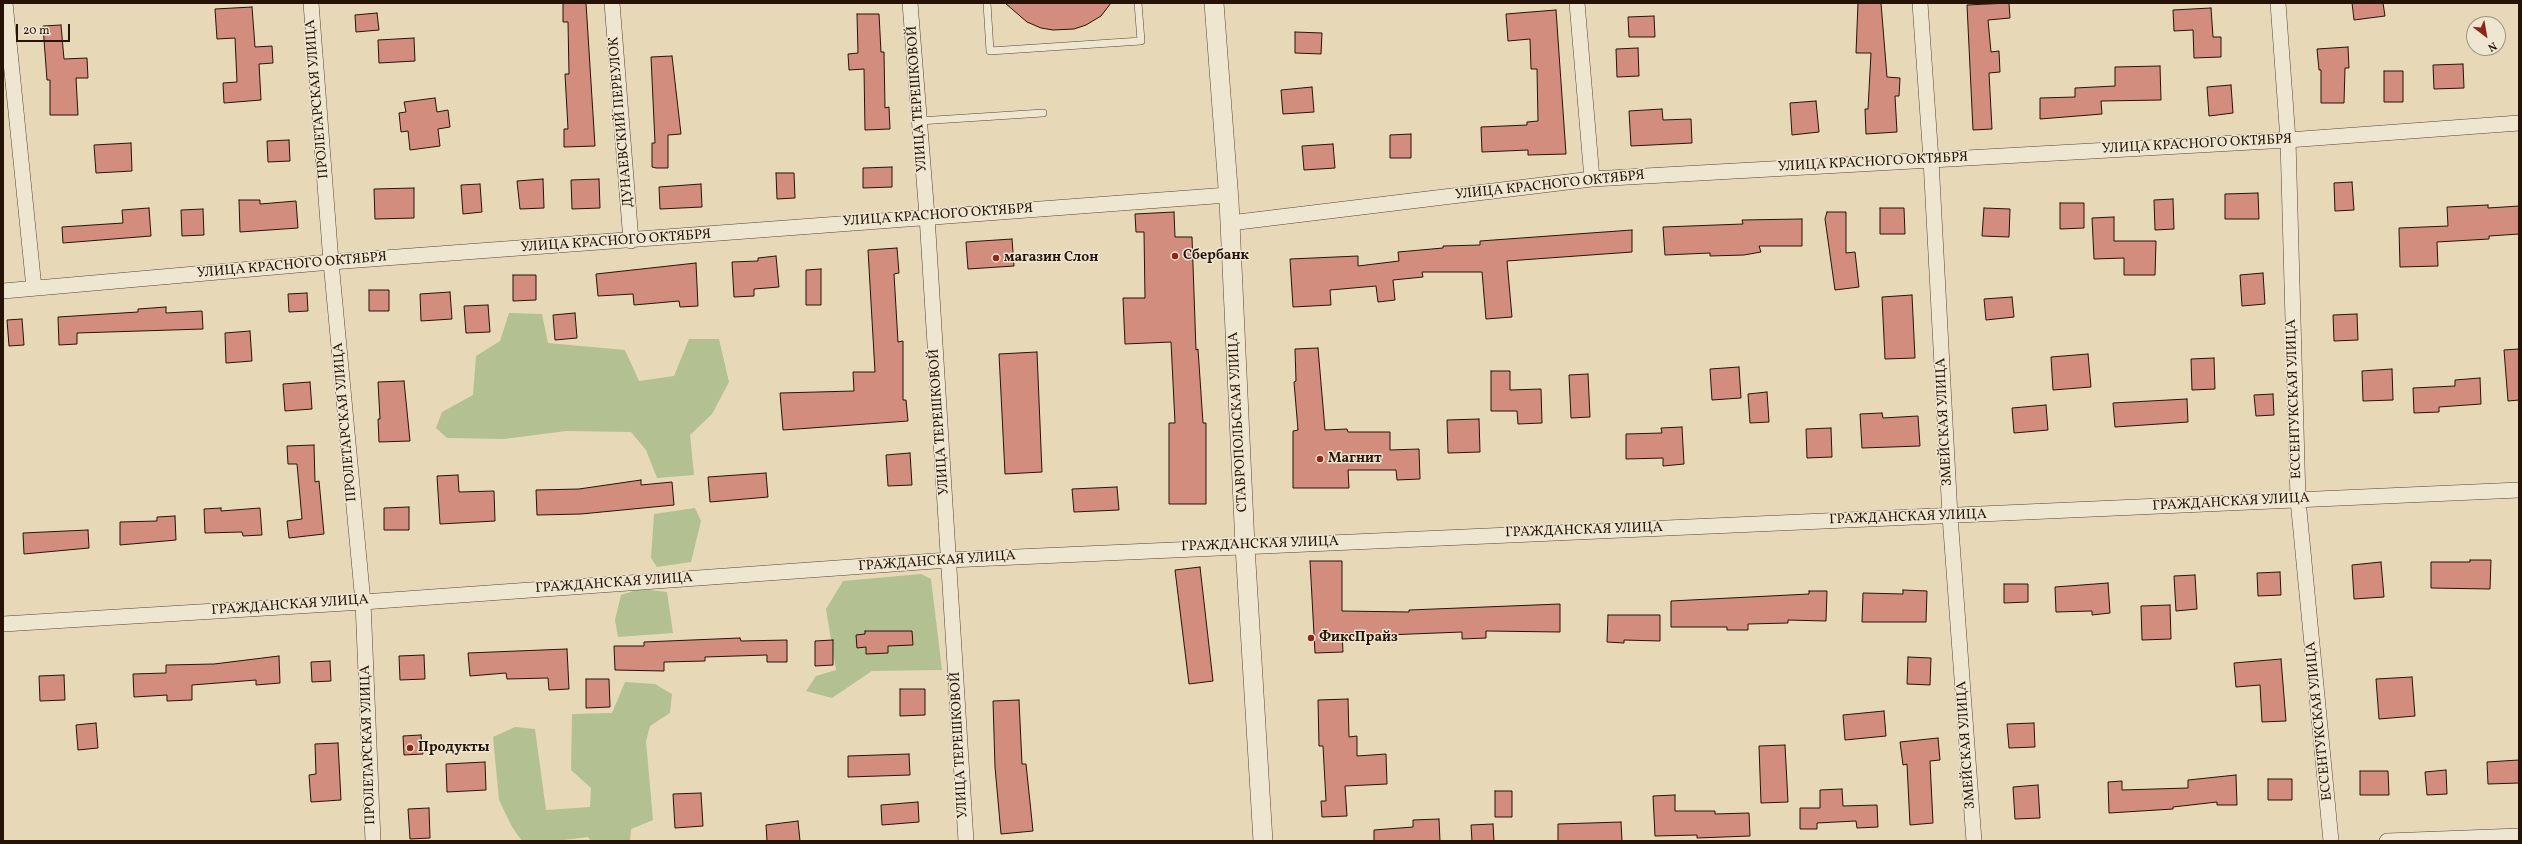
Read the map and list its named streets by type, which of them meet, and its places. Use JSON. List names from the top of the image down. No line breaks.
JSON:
{"streets":{"street":["ПРОЛЕТАРСКАЯ УЛИЦА","УЛИЦА ТЕРЕШКОВОЙ","ДУНАЕВСКИЙ ПЕРЕУЛОК","УЛИЦА КРАСНОГО ОКТЯБРЯ","ЕССЕНТУКСКАЯ УЛИЦА","СТАВРОПОЛЬСКАЯ УЛИЦА","ЗМЕЙСКАЯ УЛИЦА","ГРАЖДАНСКАЯ УЛИЦА"]},"crossings":[["ПРОЛЕТАРСКАЯ УЛИЦА","УЛИЦА КРАСНОГО ОКТЯБРЯ"],["ПРОЛЕТАРСКАЯ УЛИЦА","ГРАЖДАНСКАЯ УЛИЦА"],["УЛИЦА ТЕРЕШКОВОЙ","УЛИЦА КРАСНОГО ОКТЯБРЯ"],["УЛИЦА ТЕРЕШКОВОЙ","ГРАЖДАНСКАЯ УЛИЦА"],["ДУНАЕВСКИЙ ПЕРЕУЛОК","УЛИЦА КРАСНОГО ОКТЯБРЯ"],["УЛИЦА КРАСНОГО ОКТЯБРЯ","ЕССЕНТУКСКАЯ УЛИЦА"],["УЛИЦА КРАСНОГО ОКТЯБРЯ","СТАВРОПОЛЬСКАЯ УЛИЦА"],["УЛИЦА КРАСНОГО ОКТЯБРЯ","ЗМЕЙСКАЯ УЛИЦА"],["ЕССЕНТУКСКАЯ УЛИЦА","ГРАЖДАНСКАЯ УЛИЦА"],["СТАВРОПОЛЬСКАЯ УЛИЦА","ГРАЖДАНСКАЯ УЛИЦА"],["ЗМЕЙСКАЯ УЛИЦА","ГРАЖДАНСКАЯ УЛИЦА"]],"places":["Сбербанк","магазин Слон","Магнит","ФиксПрайз","Продукты"],"scale_bar":"20 m","north":"bottom right"}
